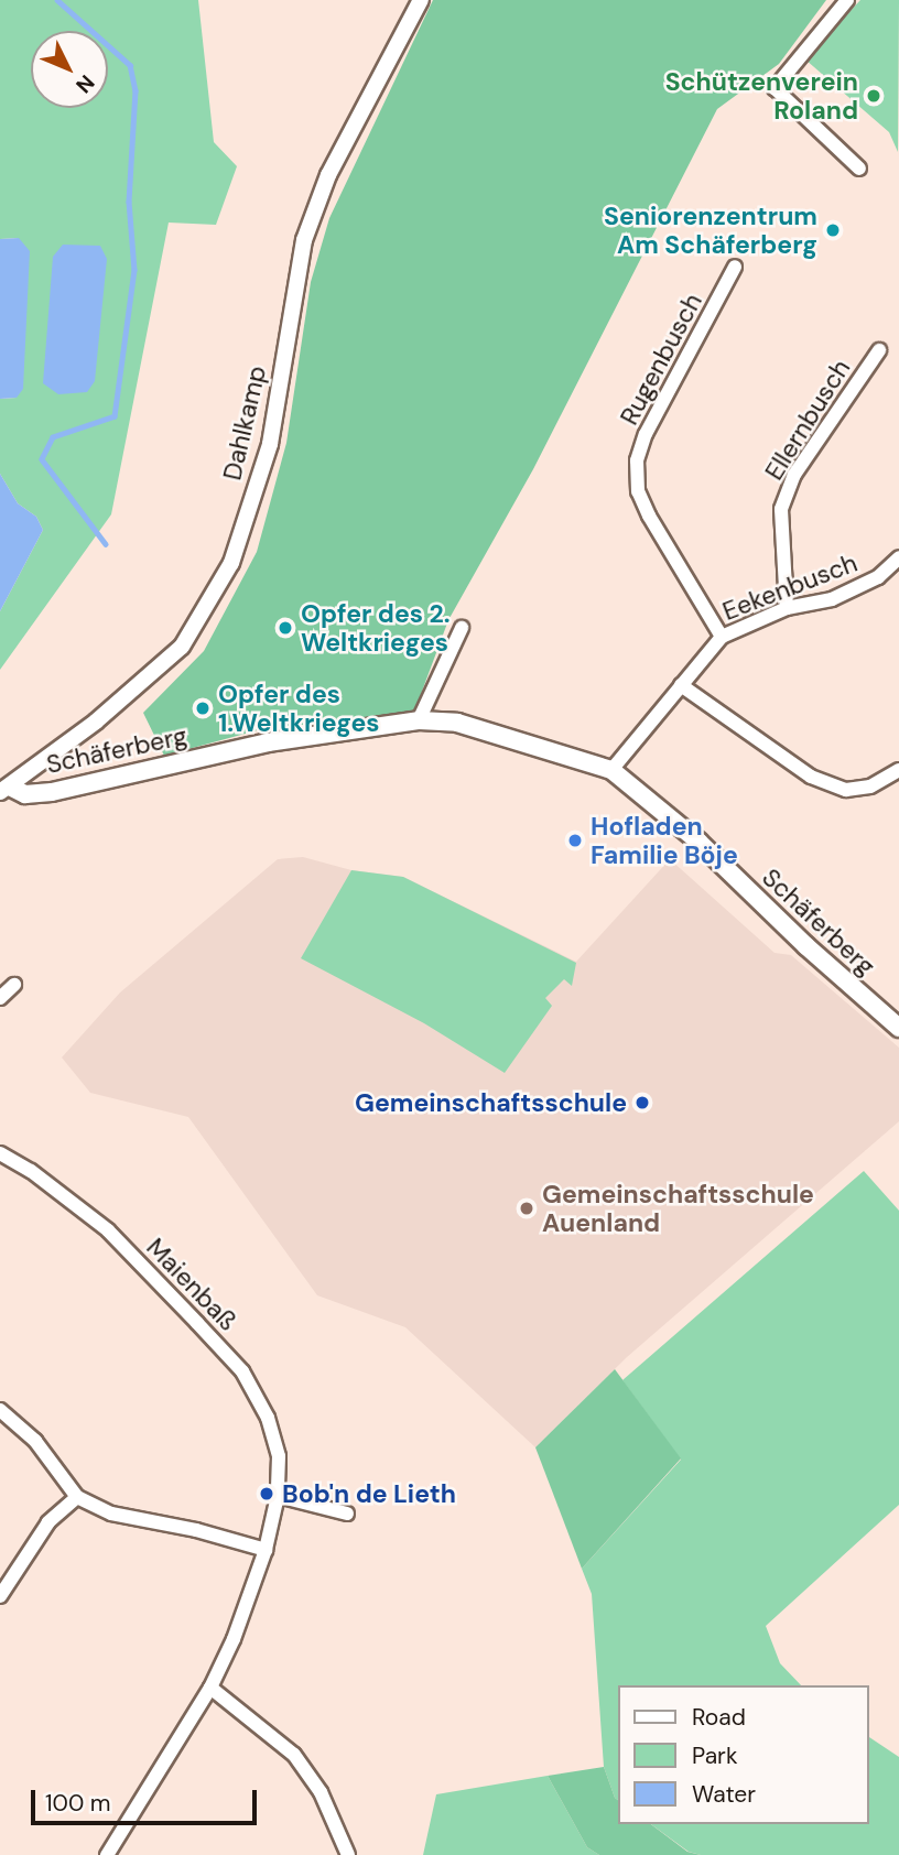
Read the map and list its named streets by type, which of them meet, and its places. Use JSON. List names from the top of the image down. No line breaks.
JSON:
{"streets":{"main road":["Schäferberg"],"street":["Rugenbusch","Ellernbusch","Dahlkamp","Eekenbusch","Maienbaß"]},"crossings":[["Rugenbusch","Eekenbusch"],["Ellernbusch","Eekenbusch"],["Dahlkamp","Schäferberg"],["Eekenbusch","Schäferberg"]],"places":["Schützenverein Roland","Seniorenzentrum Am Schäferberg","Opfer des 2. Weltkrieges","Opfer des 1.Weltkrieges","Hofladen Familie Böje","Gemeinschaftsschule","Gemeinschaftsschule Auenland","Bob'n de Lieth"],"legend":["Road","Park","Water"],"scale_bar":"100 m","north":"bottom right"}
